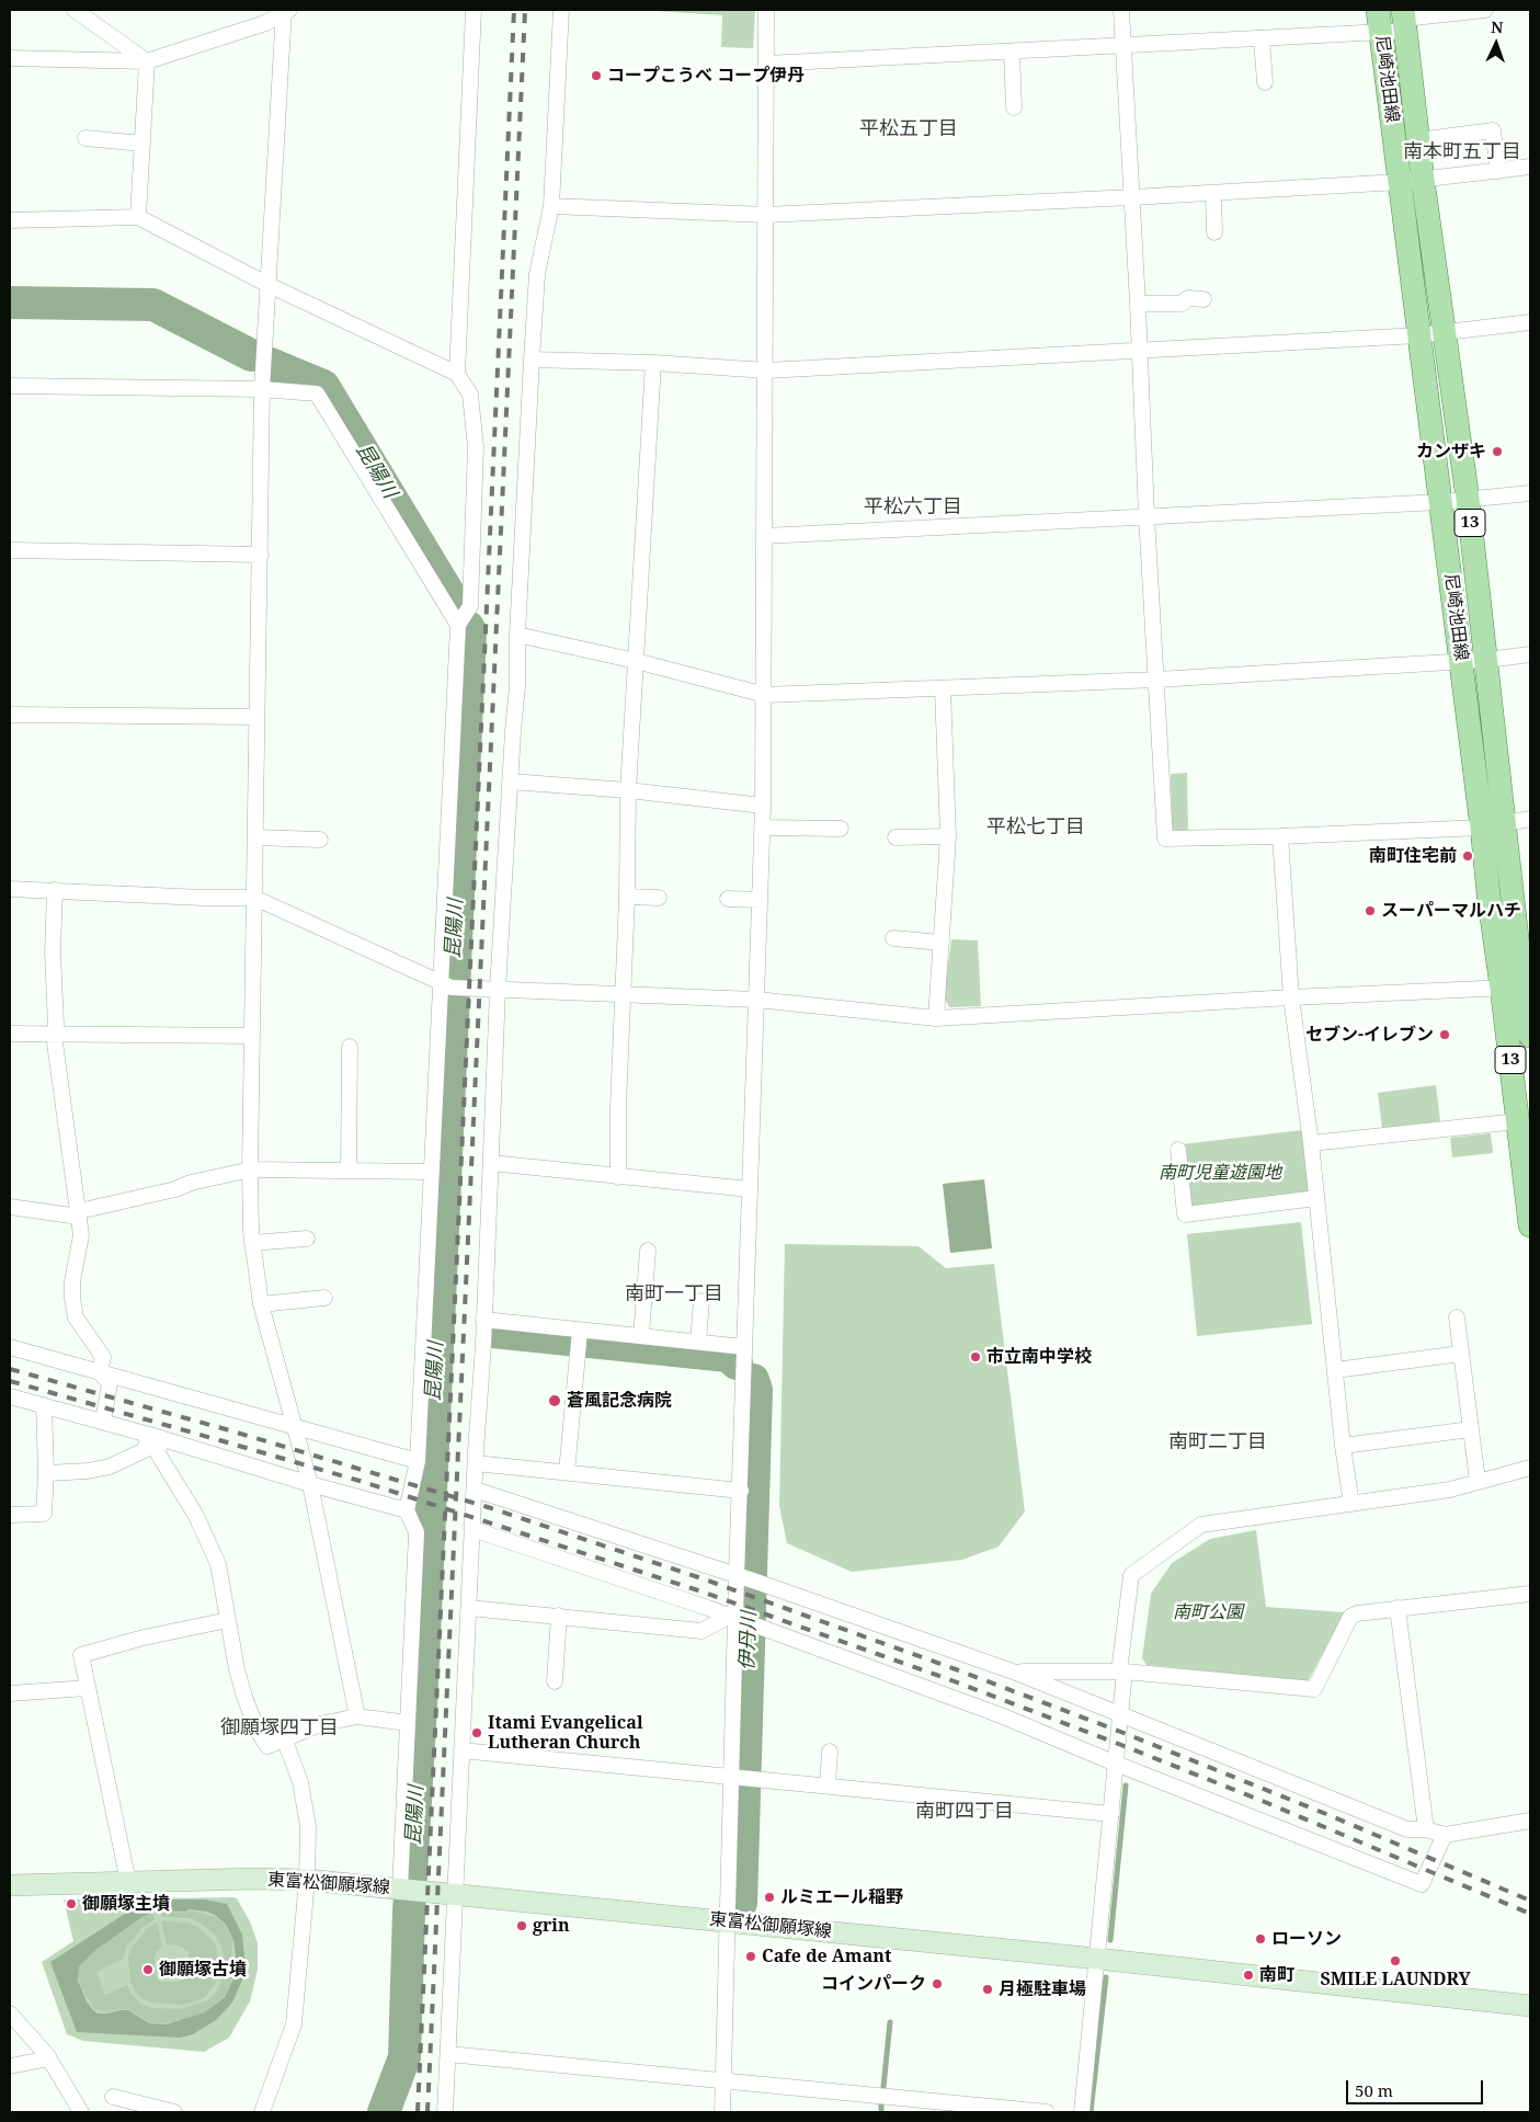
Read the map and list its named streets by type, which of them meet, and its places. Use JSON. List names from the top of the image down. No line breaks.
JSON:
{"streets":{"main road":["尼崎池田線","13","東富松御願塚線"]},"districts":["平松五丁目","南本町五丁目","平松六丁目","平松七丁目","南町一丁目","南町二丁目","御願塚四丁目","南町四丁目"],"water":["昆陽川","伊丹川"],"parks":["南町児童遊園地","南町公園"],"places":["コープこうべ コープ伊丹","カンザキ","南町住宅前","スーパーマルハチ","セブン-イレブン","市立南中学校","蒼風記念病院","Itami Evangelical Lutheran Church","ルミエール稲野","御願塚主墳","grin","ローソン","Cafe de Amant","SMILE LAUNDRY","御願塚古墳","南町","コインパーク","月極駐車場"],"scale_bar":"50 m","north":"top"}
